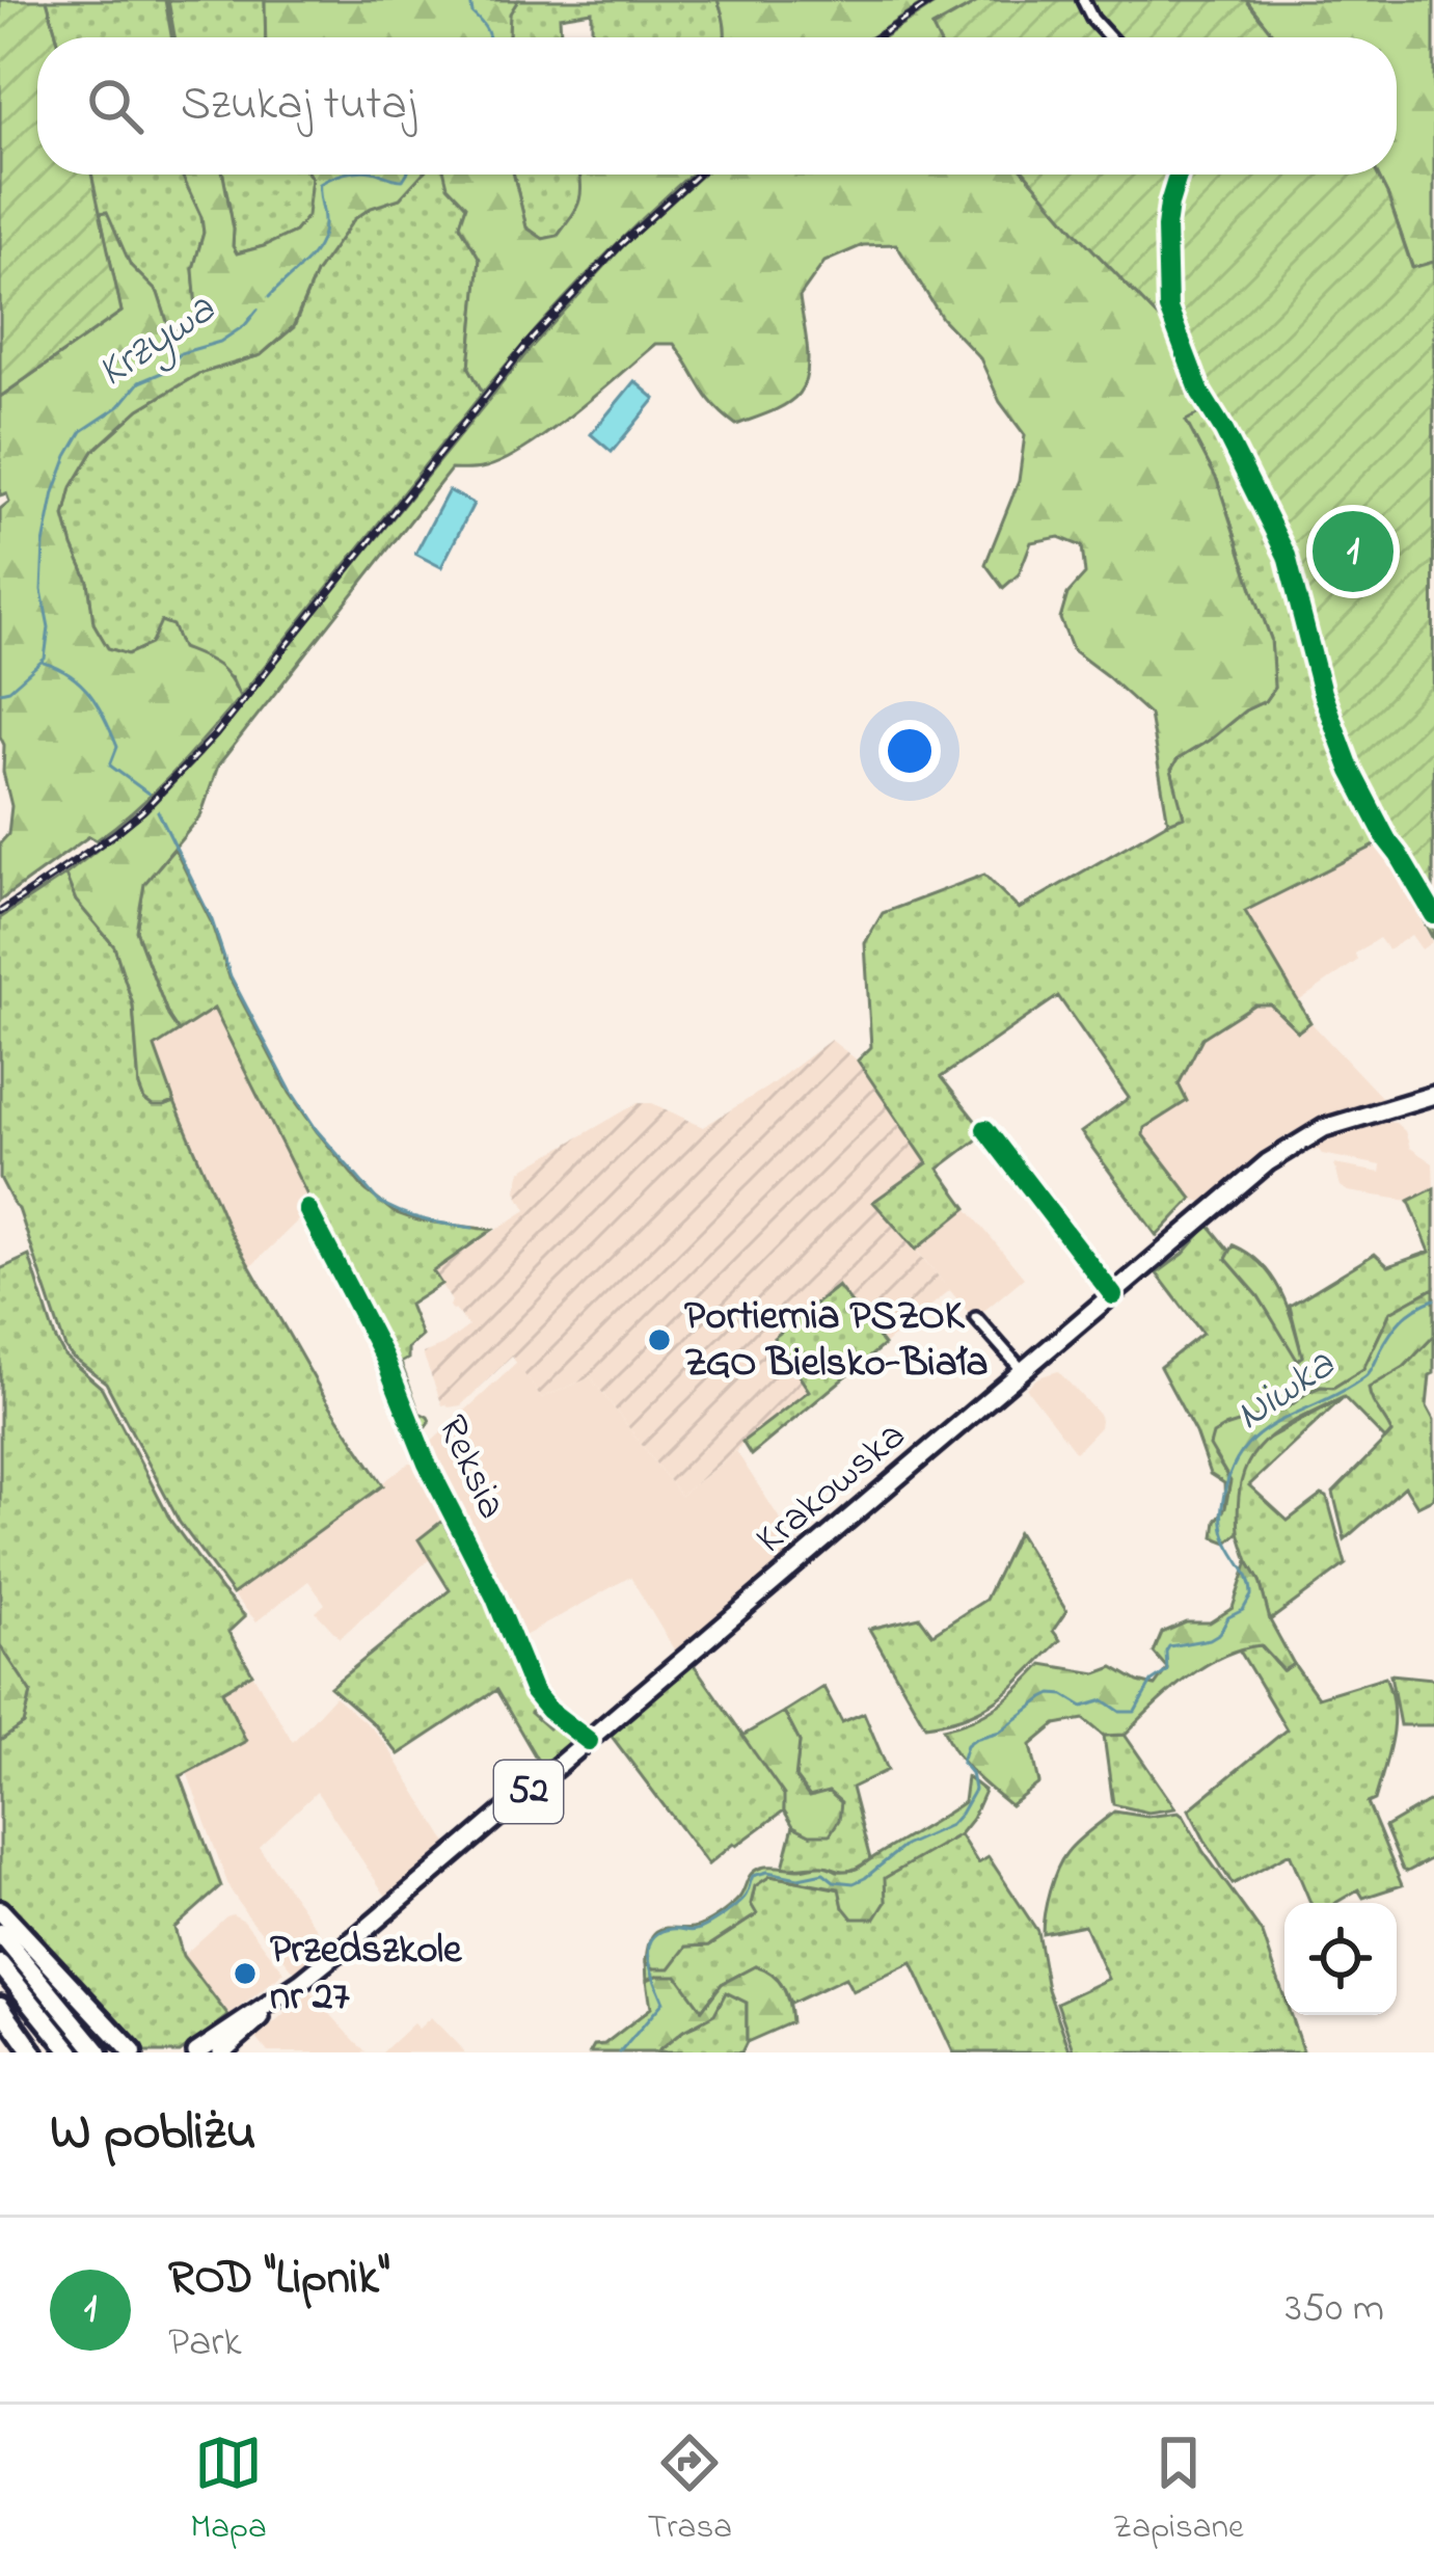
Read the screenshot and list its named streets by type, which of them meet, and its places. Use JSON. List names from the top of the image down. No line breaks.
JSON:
{"streets":{"main road":["Krakowska","52"],"street":["Reksia"]},"crossings":[["Reksia","Krakowska"]],"water":["Krzywa","Niwka"],"places":["Portiernia PSZOK ZGO Bielsko-Biała","Przedszkole nr 27"],"page":{"search":"Szukaj tutaj","pins":"1","heading":"W pobliżu","list":[{"mark":"1","name":"ROD \"Lipnik\"","note":"Park","value":"350 m"}],"nav":["Mapa","Trasa","Zapisane"]}}
